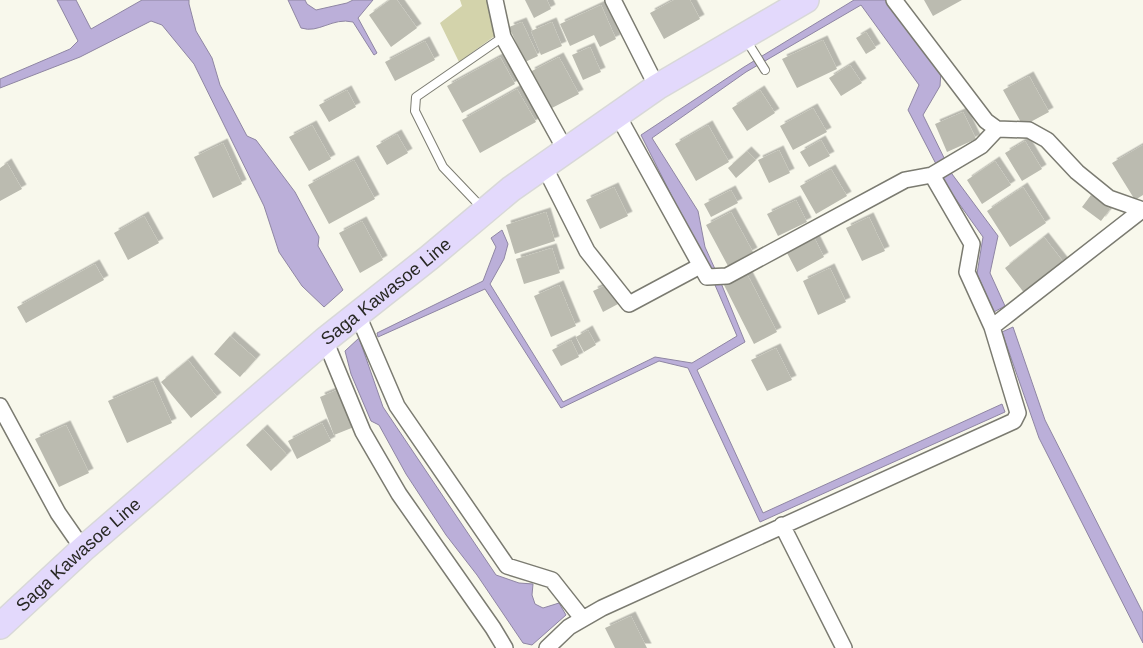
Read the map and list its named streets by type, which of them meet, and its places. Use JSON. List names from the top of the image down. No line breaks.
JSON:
{"streets":{"main road":["Saga Kawasoe Line"]}}
